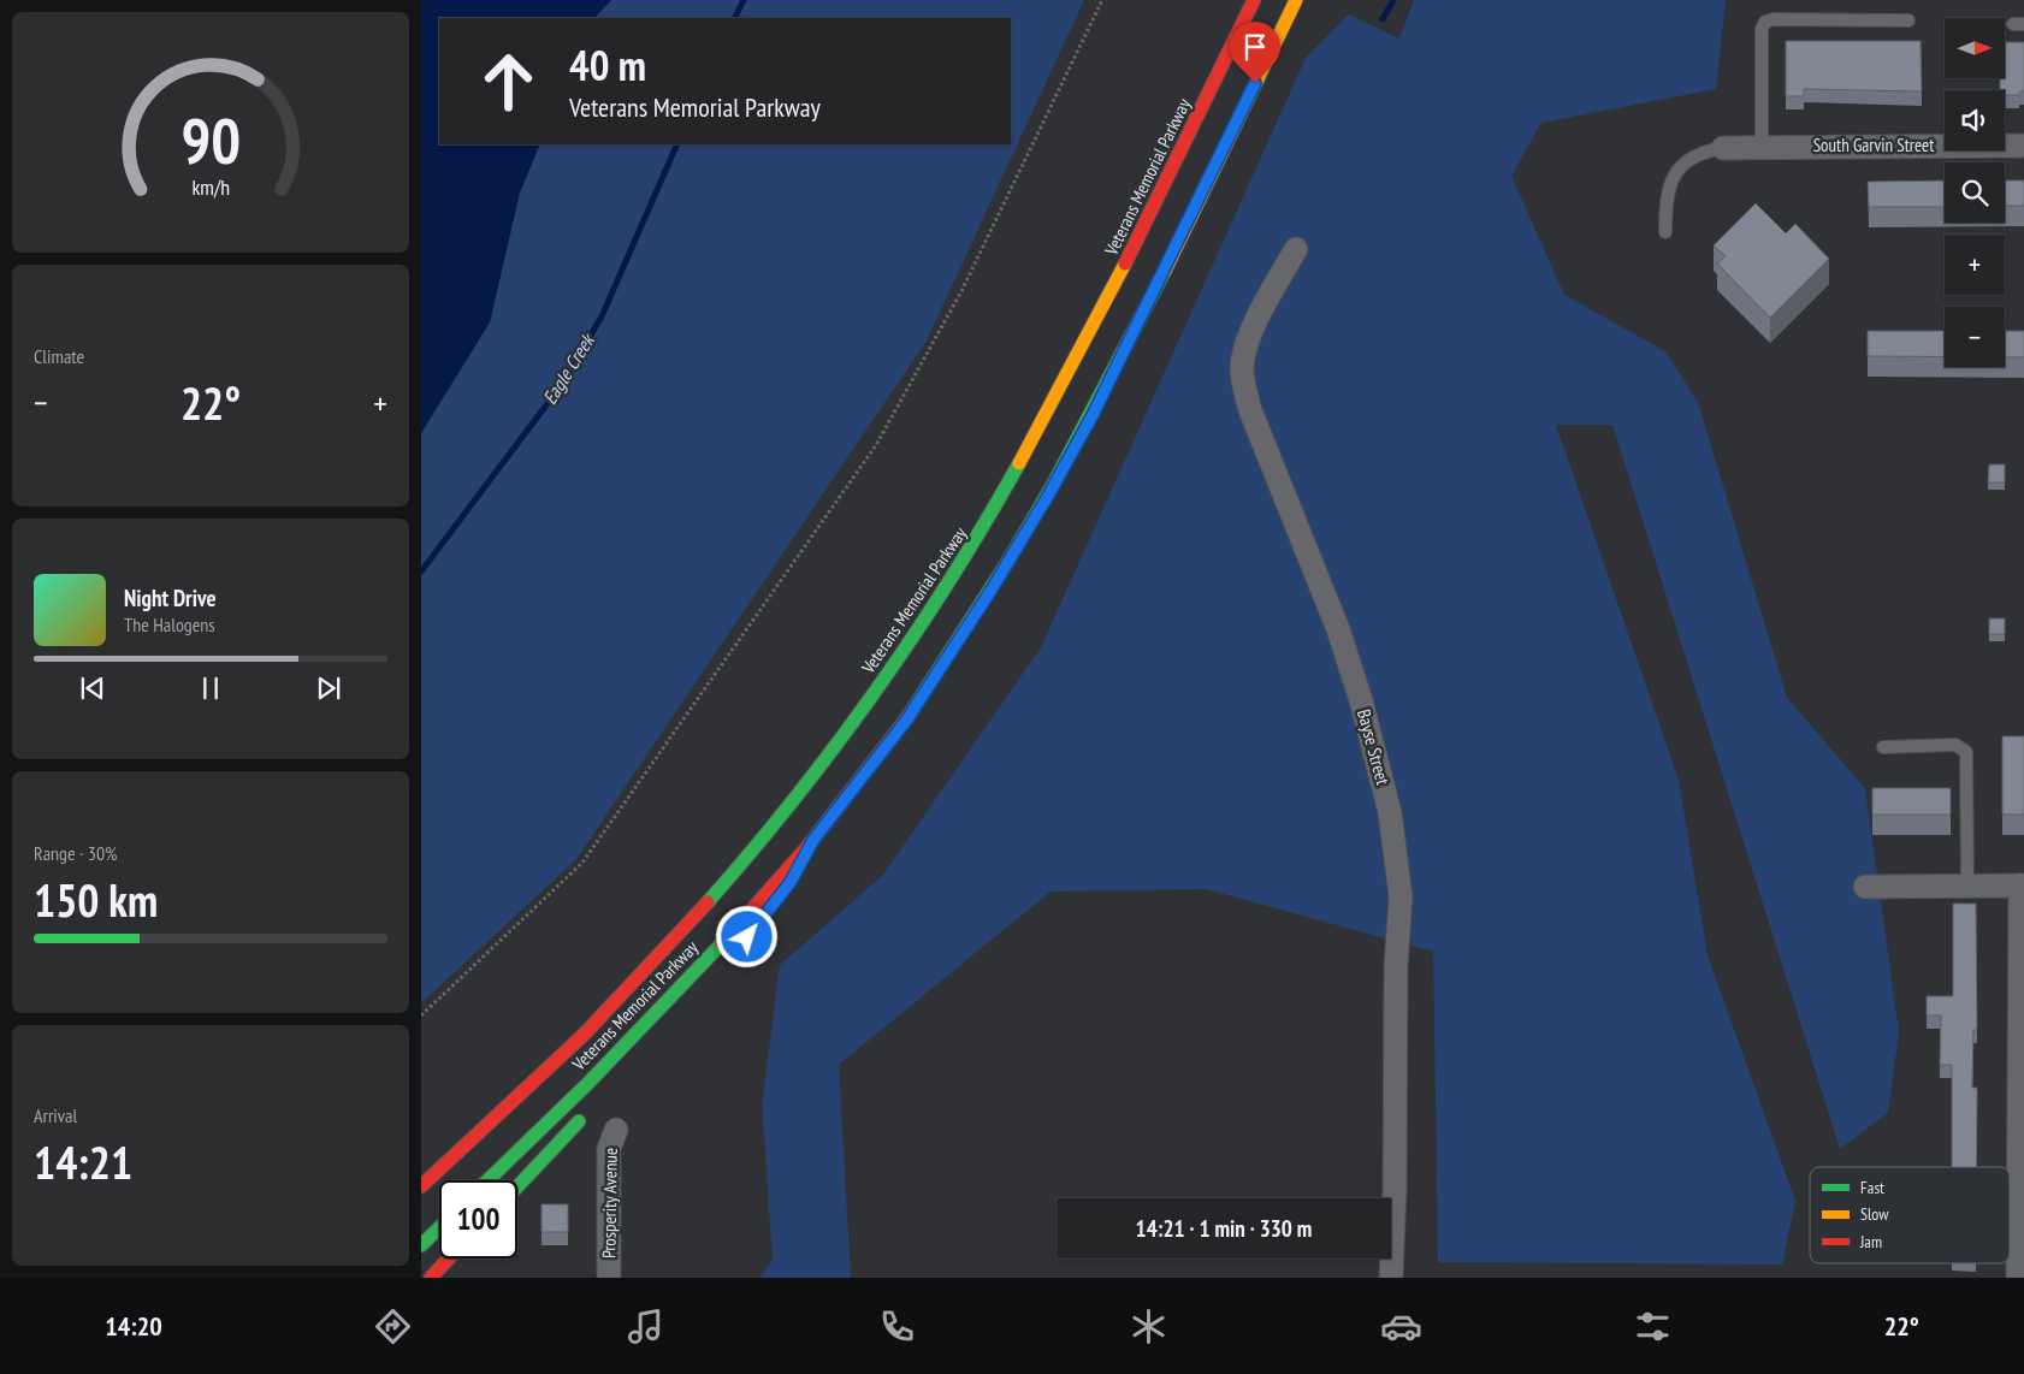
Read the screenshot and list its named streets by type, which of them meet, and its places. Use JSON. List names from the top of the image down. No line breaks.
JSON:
{"streets":{"highway":["Veterans Memorial Parkway"],"street":["South Garvin Street","Bayse Street","Prosperity Avenue"]},"water":["Eagle Creek"],"legend":["Fast","Slow","Jam"],"north":"right","page":{"map_buttons":["+","−"],"turn":["40 m","Veterans Memorial Parkway"],"tile":["Climate",["Range · 30%","150 km"],["Arrival","14:21"]],"heat":["−","22°","+"],"song":["Night Drive","The Halogens"],"limit":"100","trip":"14:21 · 1 min · 330 m","tabs":["14:20","22°"],"gauge":["90","km/h"]}}
